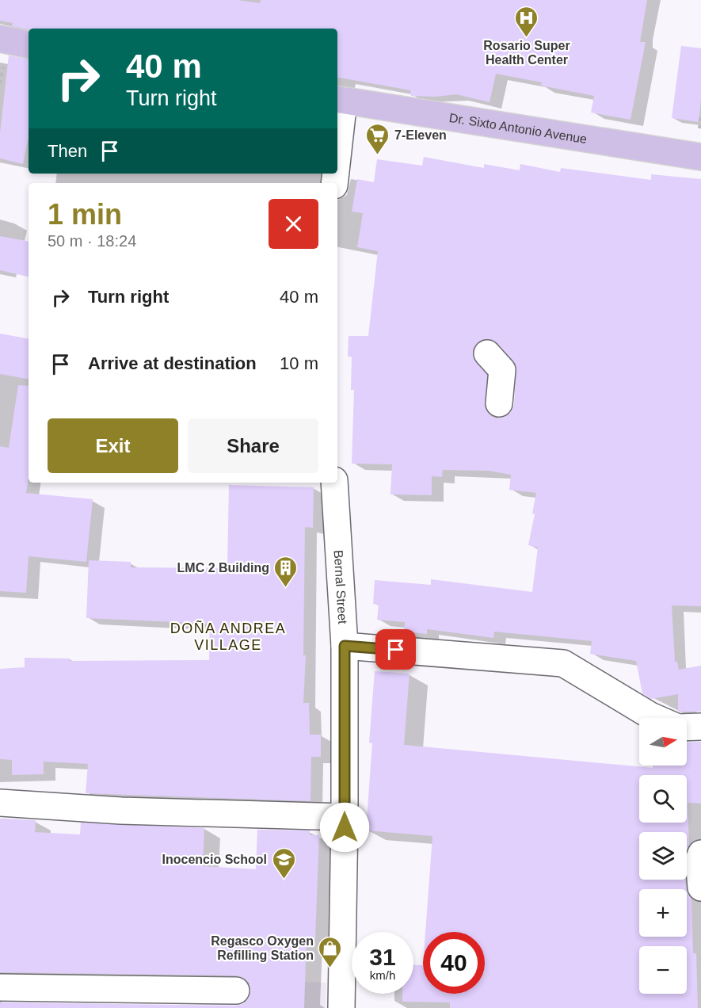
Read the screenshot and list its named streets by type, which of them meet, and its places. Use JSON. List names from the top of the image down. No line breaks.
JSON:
{"streets":{"main road":["Dr. Sixto Antonio Avenue"],"street":["Bernal Street"]},"districts":["DOÑA ANDREA VILLAGE"],"places":{"hospital":["Rosario Super Health Center"],"supermarket":["7-Eleven"],"building":["LMC 2 Building"],"school or university":["Inocencio School"],"shop":["Regasco Oxygen Refilling Station"]},"north":"right","page":{"turn":["40 m","Turn right"],"then":"Then","heading":["1 min","50 m · 18:24"],"list":[{"name":"Turn right","value":"40 m"},{"name":"Arrive at destination","value":"10 m"}],"buttons":["Exit","Share"],"map_buttons":["+","−"],"speed":"31 km/h","limit":"40"}}
